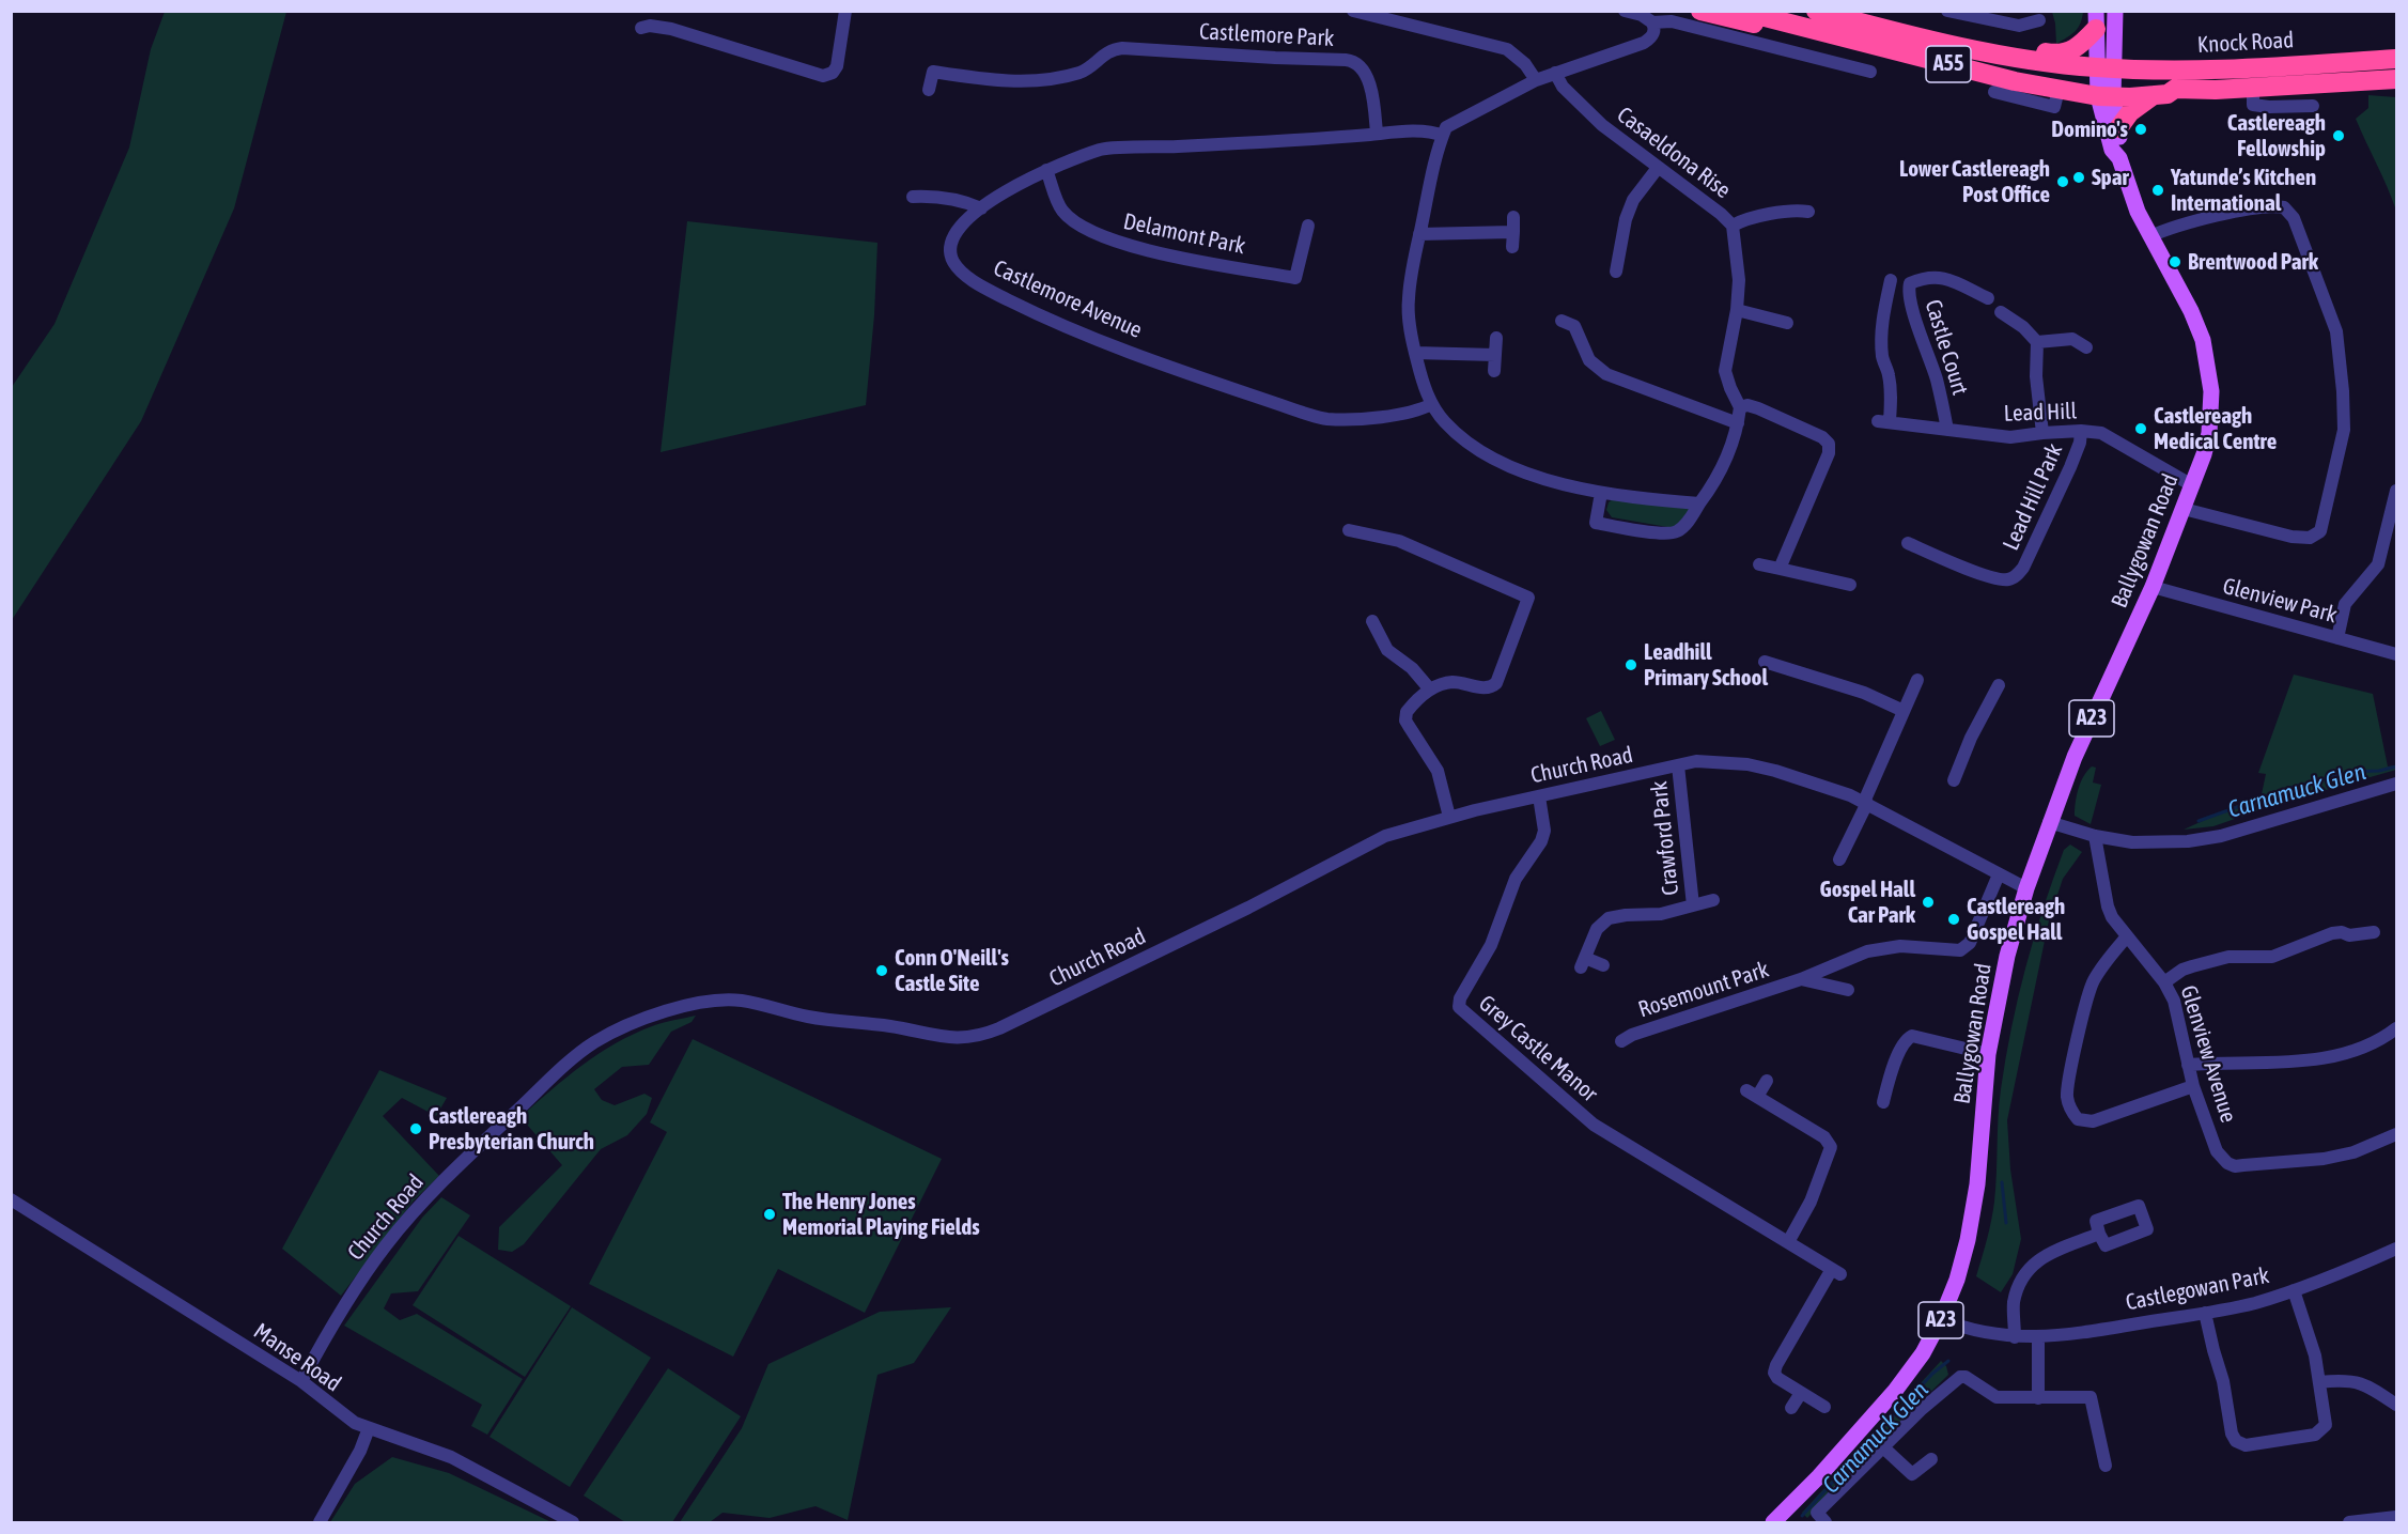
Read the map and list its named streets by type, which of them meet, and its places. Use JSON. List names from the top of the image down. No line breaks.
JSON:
{"streets":{"highway":["Knock Road","A55"],"main road":["Ballygowan Road","A23"],"street":["Castlemore Park","Casaeldona Rise","Delamont Park","Castlemore Avenue","Castle Court","Lead Hill","Lead Hill Park","Glenview Park","Church Road","Crawford Park","Rosemount Park","Grey Castle Manor","Glenview Avenue","Castlegowan Park","Manse Road"]},"crossings":[["Castlemore Park","Castlemore Avenue"],["Knock Road","A55"],["Knock Road","Ballygowan Road"],["Knock Road","A23"],["A55","Ballygowan Road"],["A55","A23"],["Delamont Park","Castlemore Avenue"],["Castle Court","Lead Hill"],["Lead Hill","Lead Hill Park"],["Lead Hill","Ballygowan Road"],["Ballygowan Road","Glenview Park"],["Ballygowan Road","A23"],["Ballygowan Road","Church Road"],["Ballygowan Road","Castlegowan Park"],["Church Road","Crawford Park"],["Church Road","Rosemount Park"],["Church Road","Grey Castle Manor"],["Church Road","Manse Road"]],"water":["Carnamuck Glen"],"places":["Domino's","Castlereagh Fellowship","Spar","Lower Castlereagh Post Office","Yatunde’s Kitchen International","Brentwood Park","Castlereagh Medical Centre","Leadhill Primary School","Gospel Hall Car Park","Castlereagh Gospel Hall","Conn O'Neill's Castle Site","Castlereagh Presbyterian Church","The Henry Jones Memorial Playing Fields"]}
